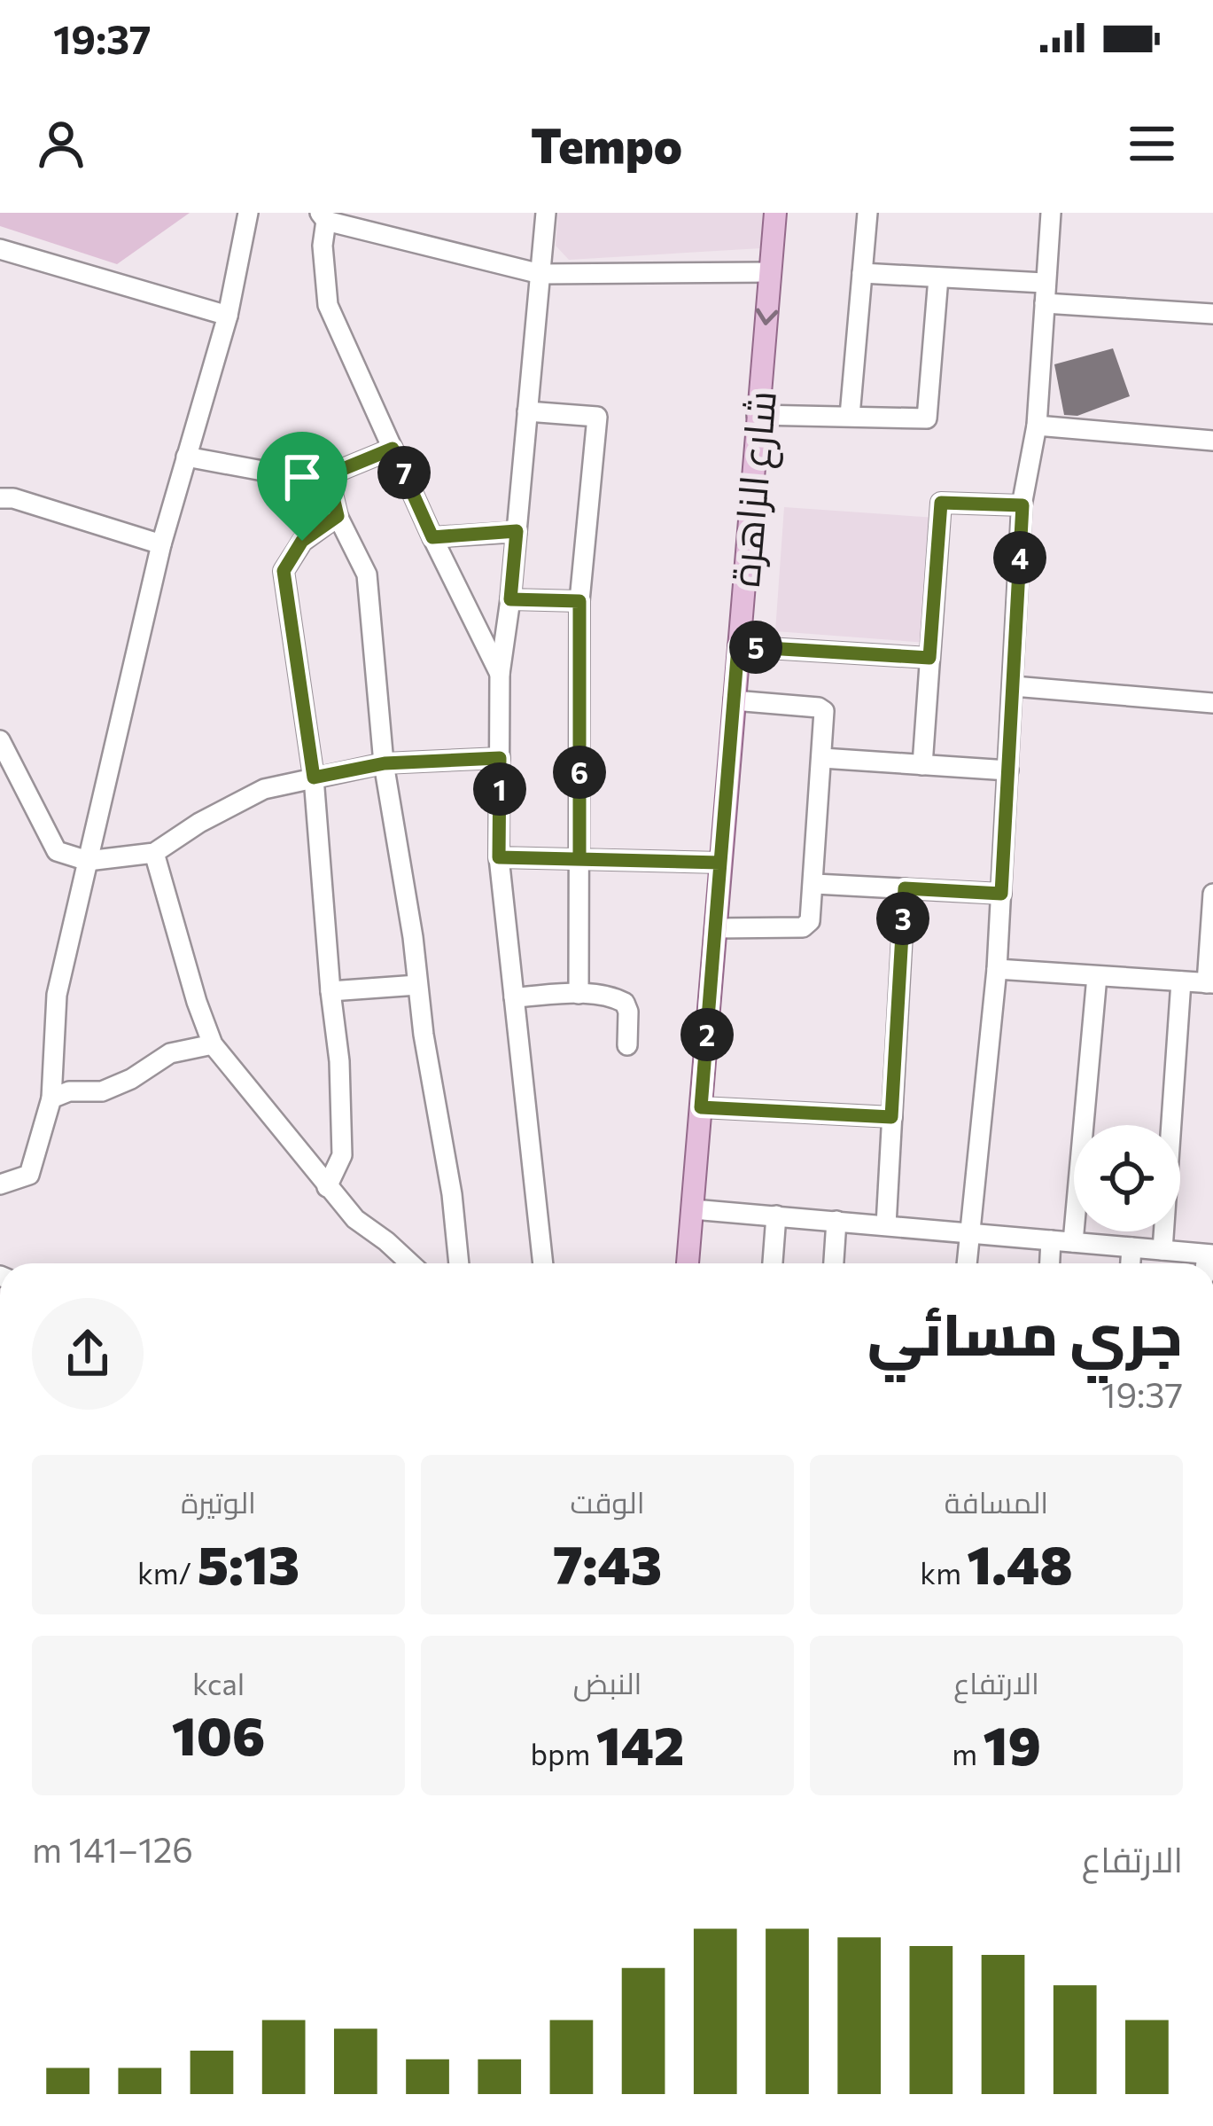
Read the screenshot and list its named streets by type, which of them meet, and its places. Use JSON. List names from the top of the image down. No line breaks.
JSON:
{"streets":{"main road":["شارع الزاهرة"]},"page":{"status":"19:37","header":"Tempo","pins":["7","4","5","6","1","3","2"],"heading":["جري مسائي","19:37"],"stats":[["المسافة","1.48 km"],["الوقت","7:43"],["الوتيرة","5:13 /km"],["الارتفاع","19 m"],["النبض","142 bpm"],["kcal","106"]],"chart":["الارتفاع","126–141 m"]}}
